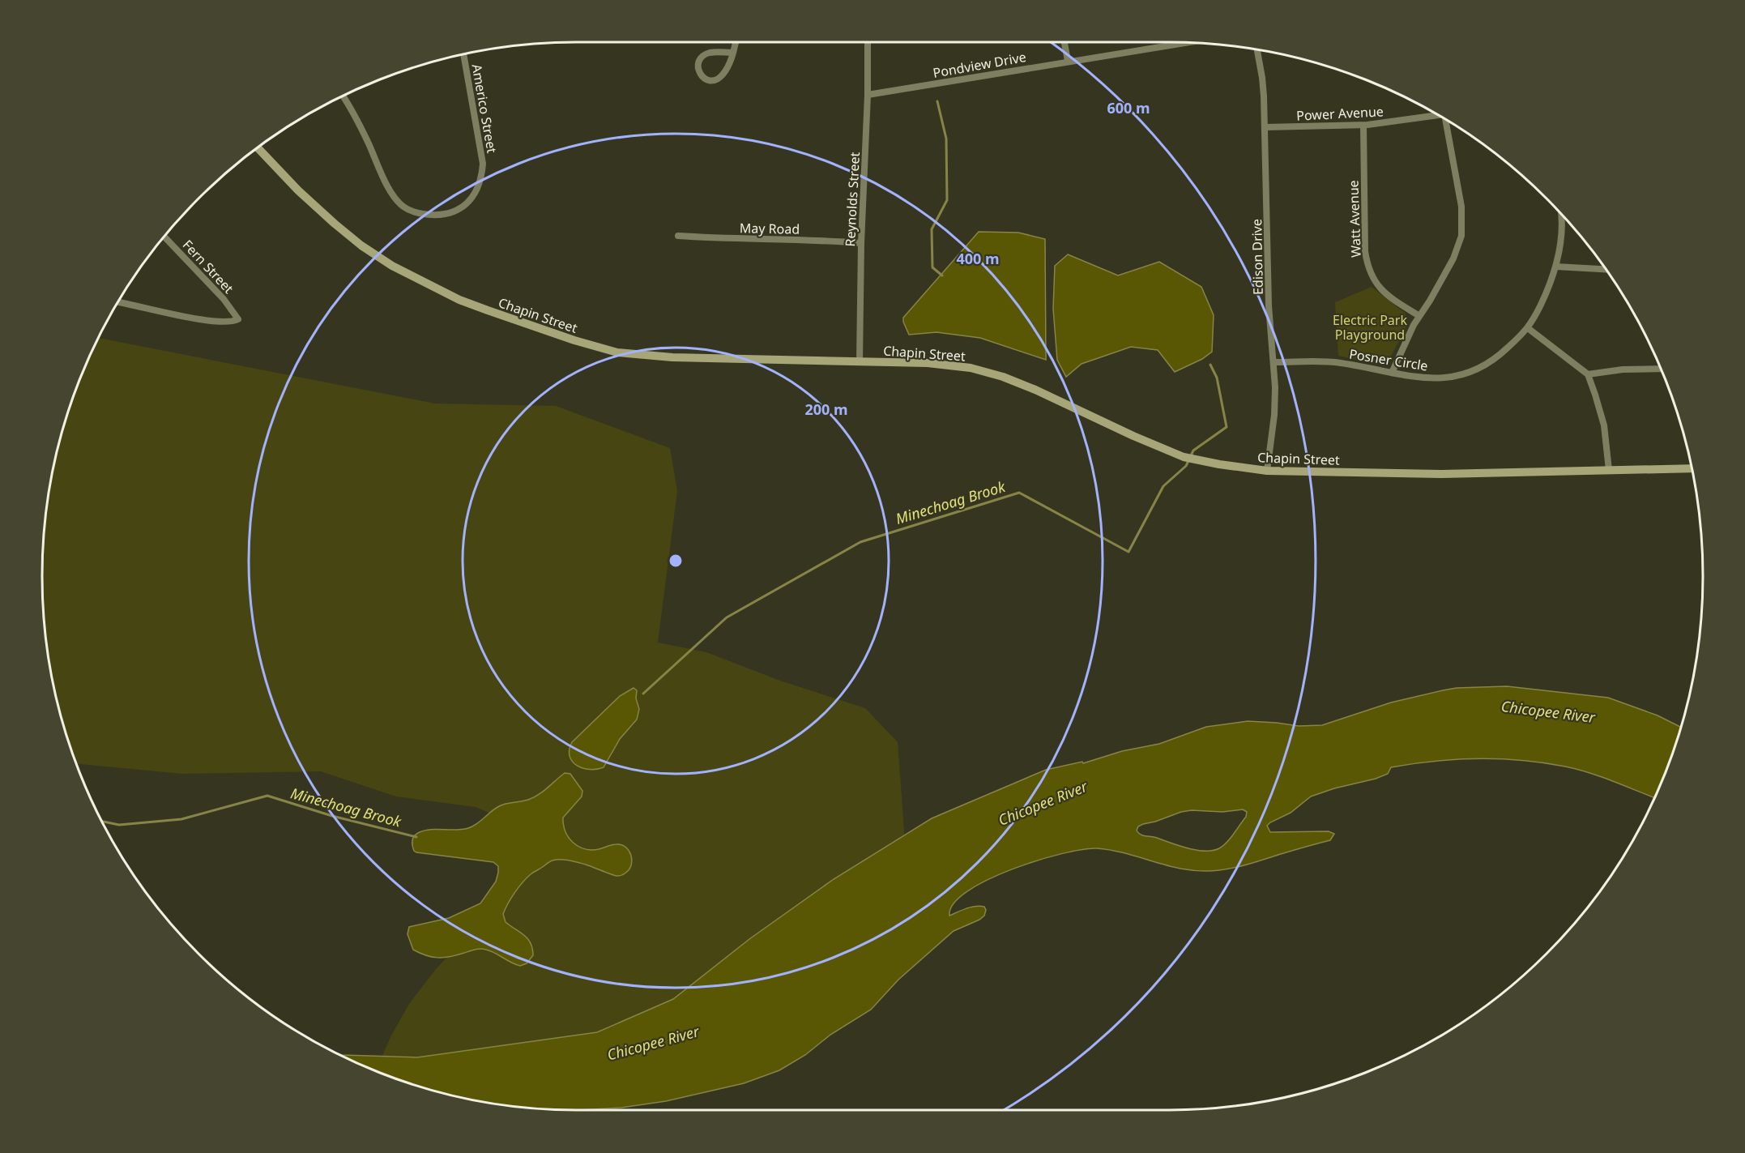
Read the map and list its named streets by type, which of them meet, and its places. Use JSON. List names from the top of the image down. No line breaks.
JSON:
{"streets":{"main road":["Chapin Street"],"street":["Pondview Drive","Americo Street","Power Avenue","Reynolds Street","Watt Avenue","May Road","Edison Drive","Fern Street","Posner Circle"]},"crossings":[["Pondview Drive","Reynolds Street"],["Power Avenue","Watt Avenue"],["Power Avenue","Edison Drive"],["Reynolds Street","May Road"],["Reynolds Street","Chapin Street"],["Edison Drive","Chapin Street"],["Edison Drive","Posner Circle"]],"water":["Minechoag Brook","Chicopee River"],"parks":["Electric Park Playground"],"rings":["600 m","400 m","200 m"]}
